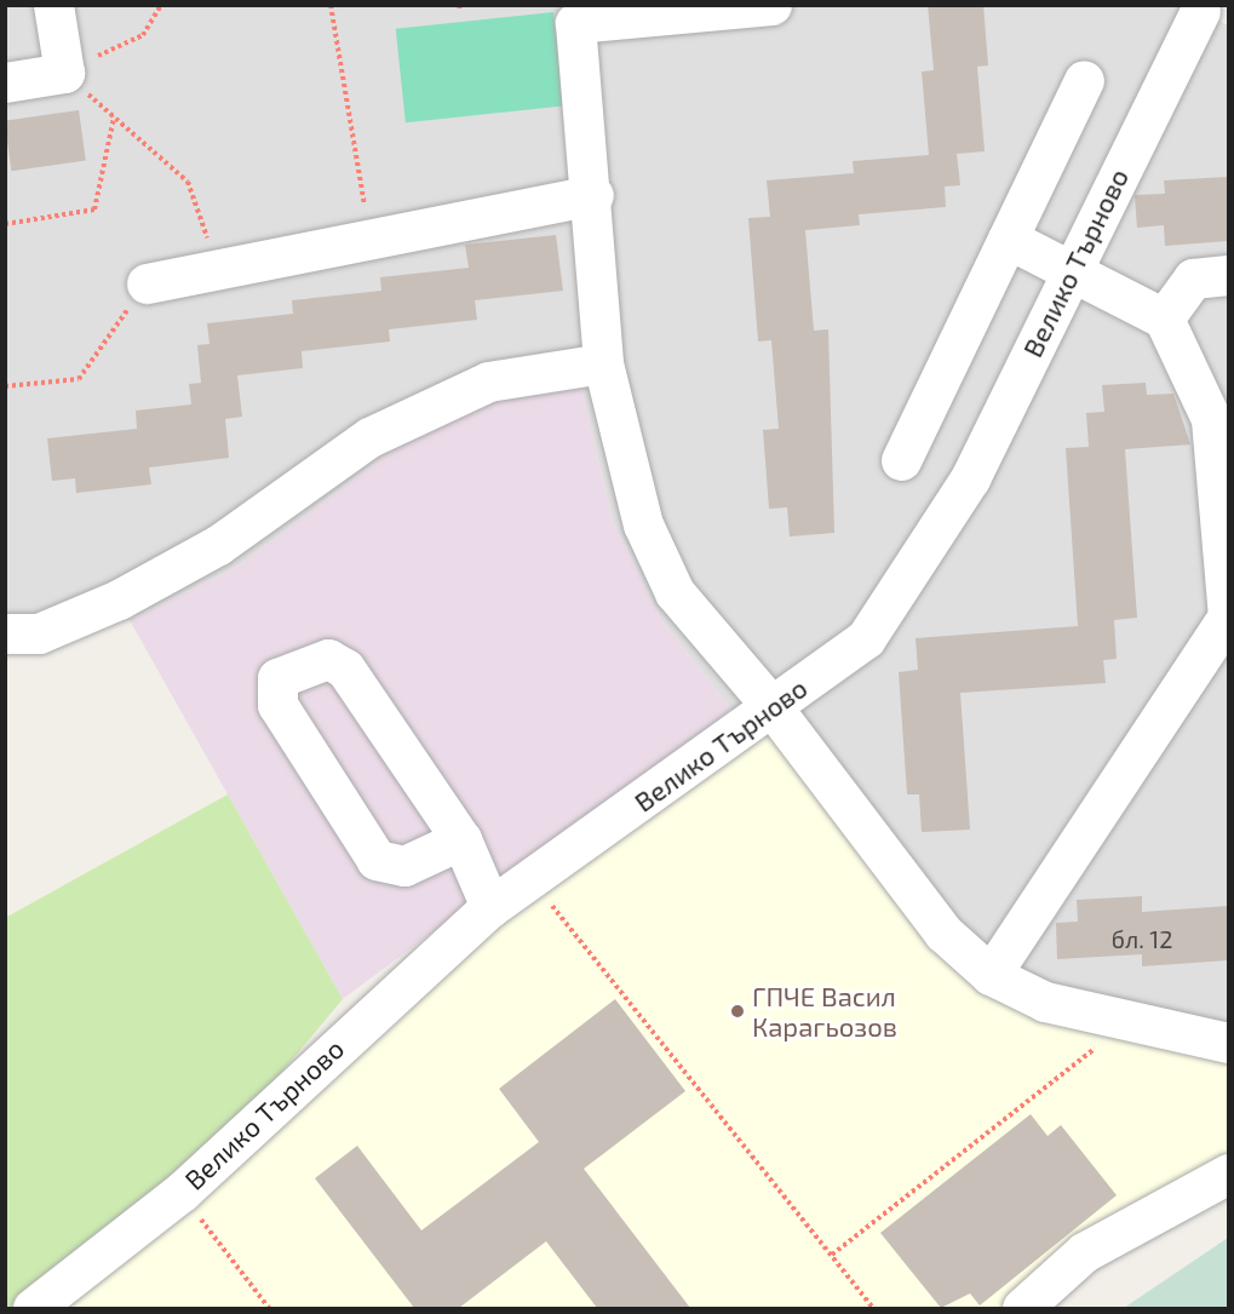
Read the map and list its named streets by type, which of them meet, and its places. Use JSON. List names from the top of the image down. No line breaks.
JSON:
{"streets":{"street":["Велико Търново"]},"places":["ГПЧЕ Васил Карагьозов"],"house_numbers":["бл. 12"]}
